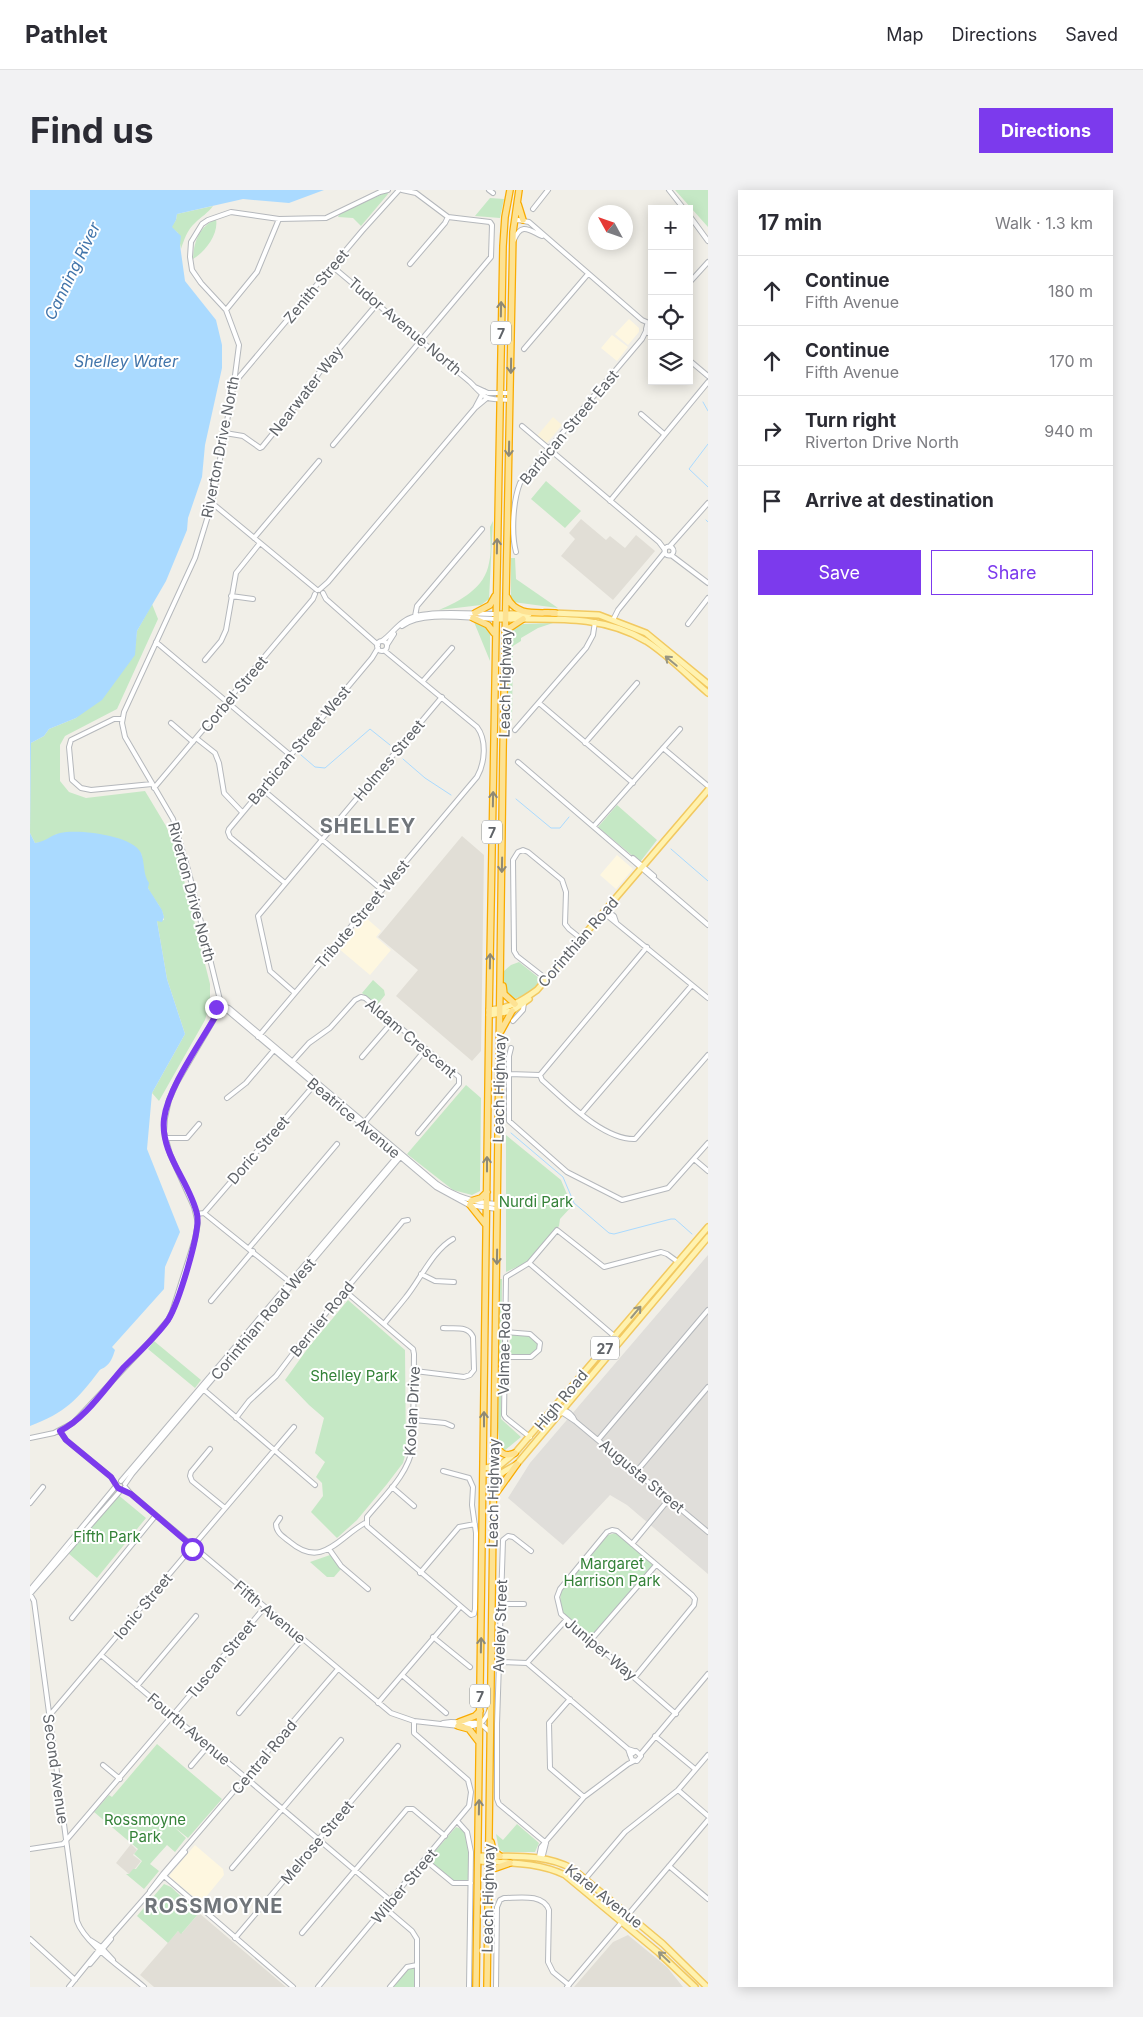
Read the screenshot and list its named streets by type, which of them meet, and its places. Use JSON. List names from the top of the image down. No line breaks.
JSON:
{"streets":{"highway":["7","Leach Highway","27"],"main road":["Corinthian Road","High Road","Karel Avenue"],"street":["Zenith Street","Tudor Avenue North","Nearwater Way","Barbican Street East","Riverton Drive North","Corbel Street","Barbican Street West","Holmes Street","Tribute Street West","Aldam Crescent","Beatrice Avenue","Doric Street","Corinthian Road West","Bernier Road","Valmae Road","Koolan Drive","Augusta Street","Ionic Street","Fifth Avenue","Aveley Street","Juniper Way","Tuscan Street","Fourth Avenue","Central Road","Second Avenue","Melrose Street","Wilber Street"]},"crossings":[["Zenith Street","Tudor Avenue North"],["Zenith Street","Riverton Drive North"],["Tudor Avenue North","Nearwater Way"],["Tudor Avenue North","Leach Highway"],["Tudor Avenue North","Corbel Street"],["Nearwater Way","Riverton Drive North"],["Riverton Drive North","Corbel Street"],["Riverton Drive North","Beatrice Avenue"],["Leach Highway","Corinthian Road"],["Leach Highway","Beatrice Avenue"],["Leach Highway","27"],["Leach Highway","High Road"],["Leach Highway","Fifth Avenue"],["Leach Highway","Karel Avenue"],["Barbican Street West","Holmes Street"],["Holmes Street","Tribute Street West"],["Tribute Street West","Beatrice Avenue"],["Aldam Crescent","Beatrice Avenue"],["Beatrice Avenue","Doric Street"],["Beatrice Avenue","Corinthian Road West"],["Corinthian Road West","Fifth Avenue"],["Corinthian Road West","Second Avenue"],["Bernier Road","Koolan Drive"],["27","High Road"],["Valmae Road","High Road"],["High Road","Augusta Street"],["Ionic Street","Fifth Avenue"],["Ionic Street","Fourth Avenue"],["Ionic Street","Second Avenue"],["Fifth Avenue","Tuscan Street"],["Fifth Avenue","Central Road"],["Fifth Avenue","Wilber Street"],["Tuscan Street","Fourth Avenue"],["Tuscan Street","Second Avenue"],["Fourth Avenue","Central Road"],["Fourth Avenue","Melrose Street"],["Fourth Avenue","Wilber Street"],["Central Road","Second Avenue"]],"districts":["SHELLEY","ROSSMOYNE"],"water":["Canning River","Shelley Water"],"parks":["Nurdi Park","Shelley Park","Fifth Park","Margaret Harrison Park","Rossmoyne Park"],"north":"top left","page":{"header":"Pathlet","nav":["Map","Directions","Saved"],"buttons":["Directions",["Save","Share"]],"title":"Find us","heading":["17 min","Walk · 1.3 km"],"map_buttons":["+","−"],"list":[["Continue","Fifth Avenue","180 m"],["Continue","Fifth Avenue","170 m"],["Turn right","Riverton Drive North","940 m"],"Arrive at destination"]}}
